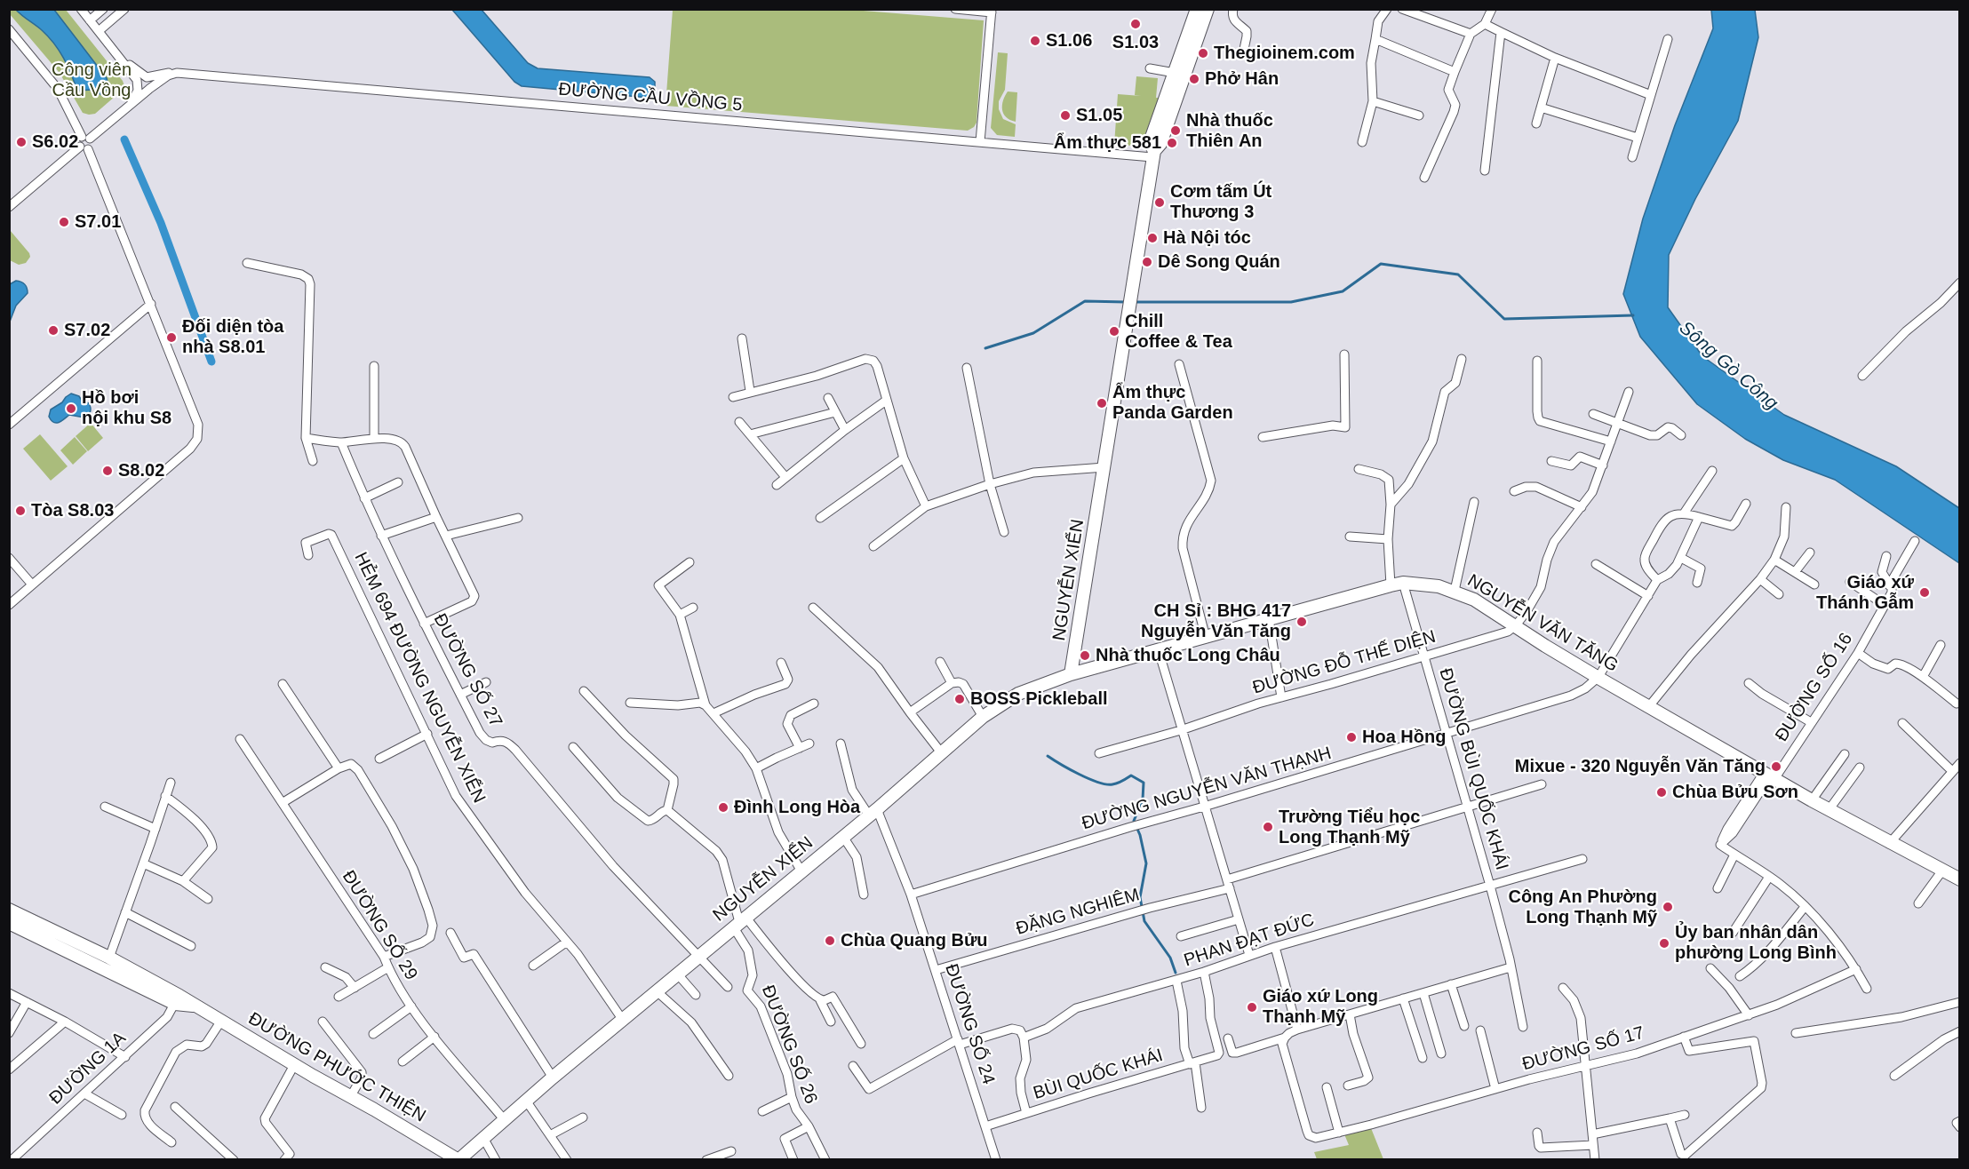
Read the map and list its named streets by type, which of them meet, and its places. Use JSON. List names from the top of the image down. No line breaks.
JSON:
{"streets":{"main road":["NGUYỄN XIỂN","NGUYỄN VĂN TĂNG","ĐƯỜNG PHƯỚC THIỆN"],"street":["ĐƯỜNG CẦU VỒNG 5","ĐƯỜNG ĐỖ THẾ DIỆN","ĐƯỜNG SỐ 27","HẺM 694 ĐƯỜNG NGUYỄN XIỂN","ĐƯỜNG SỐ 16","ĐƯỜNG BÙI QUỐC KHÁI","ĐƯỜNG NGUYỄN VĂN THẠNH","ĐẶNG NGHIÊM","ĐƯỜNG SỐ 29","PHAN ĐẠT ĐỨC","ĐƯỜNG SỐ 24","ĐƯỜNG SỐ 26","ĐƯỜNG SỐ 17","ĐƯỜNG 1A","BÙI QUỐC KHÁI"]},"crossings":[["ĐƯỜNG CẦU VỒNG 5","NGUYỄN XIỂN"],["NGUYỄN XIỂN","NGUYỄN VĂN TĂNG"],["NGUYỄN XIỂN","ĐƯỜNG SỐ 27"],["NGUYỄN XIỂN","HẺM 694 ĐƯỜNG NGUYỄN XIỂN"],["NGUYỄN XIỂN","ĐƯỜNG SỐ 29"],["NGUYỄN XIỂN","ĐƯỜNG SỐ 24"],["NGUYỄN XIỂN","ĐƯỜNG SỐ 26"],["NGUYỄN XIỂN","ĐƯỜNG PHƯỚC THIỆN"],["NGUYỄN VĂN TĂNG","ĐƯỜNG ĐỖ THẾ DIỆN"],["NGUYỄN VĂN TĂNG","ĐƯỜNG SỐ 16"],["NGUYỄN VĂN TĂNG","ĐƯỜNG BÙI QUỐC KHÁI"],["NGUYỄN VĂN TĂNG","ĐƯỜNG NGUYỄN VĂN THẠNH"],["ĐƯỜNG ĐỖ THẾ DIỆN","ĐƯỜNG BÙI QUỐC KHÁI"],["ĐƯỜNG BÙI QUỐC KHÁI","ĐƯỜNG NGUYỄN VĂN THẠNH"],["ĐƯỜNG BÙI QUỐC KHÁI","PHAN ĐẠT ĐỨC"],["ĐƯỜNG NGUYỄN VĂN THẠNH","ĐƯỜNG SỐ 24"],["ĐẶNG NGHIÊM","ĐƯỜNG SỐ 24"],["PHAN ĐẠT ĐỨC","BÙI QUỐC KHÁI"],["ĐƯỜNG SỐ 24","BÙI QUỐC KHÁI"],["ĐƯỜNG PHƯỚC THIỆN","ĐƯỜNG 1A"]],"water":["Sông Gò Công"],"parks":["Công viên Cầu Vồng"],"places":["S1.03","S1.06","Thegioinem.com","Phở Hân","S1.05","Nhà thuốc Thiên An","S6.02","Ẩm thực 581","Cơm tấm Út Thương 3","S7.01","Hà Nội tóc","Dê Song Quán","S7.02","Chill Coffee & Tea","Đối diện tòa nhà S8.01","Ẩm thực Panda Garden","Hồ bơi nội khu S8","S8.02","Tòa S8.03","Giáo xứ Thánh Gẫm","CH Sỉ : BHG 417 Nguyễn Văn Tăng","Nhà thuốc Long Châu","BOSS Pickleball","Hoa Hồng","Mixue - 320 Nguyễn Văn Tăng","Chùa Bửu Sơn","Đình Long Hòa","Trường Tiểu học Long Thạnh Mỹ","Công An Phường Long Thạnh Mỹ","Chùa Quang Bửu","Ủy ban nhân dân phường Long Bình","Giáo xứ Long Thạnh Mỹ"]}
